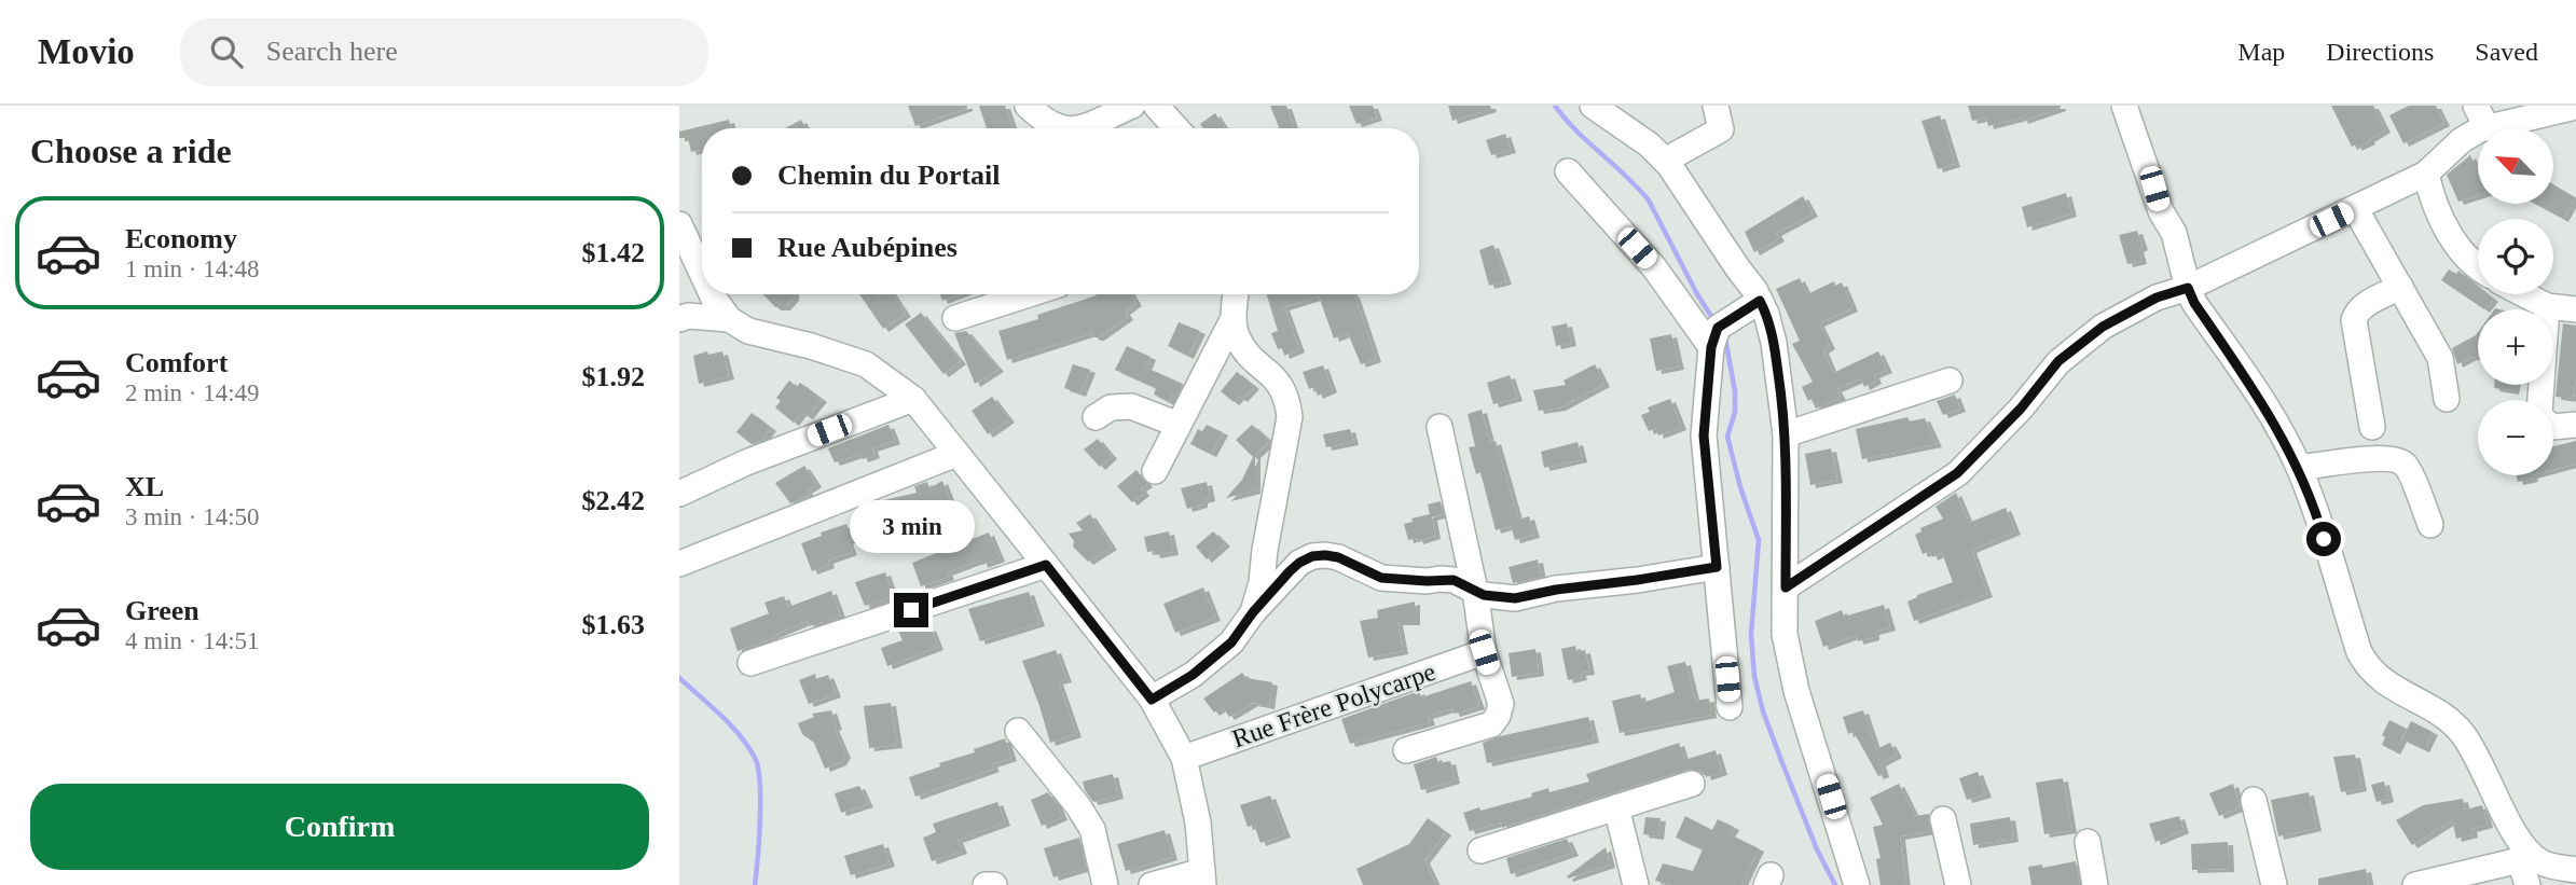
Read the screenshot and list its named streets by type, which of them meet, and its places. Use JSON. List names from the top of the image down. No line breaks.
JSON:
{"streets":{"street":["Rue Frère Polycarpe"]},"north":"top left","page":{"header":"Movio","search":"Search here","nav":["Map","Directions","Saved"],"heading":"Choose a ride","map_buttons":["+","−"],"banner":["Chemin du Portail","Rue Aubépines"],"list":[{"name":"Economy","note":"1 min · 14:48","value":"$1.42"},{"name":"Comfort","note":"2 min · 14:49","value":"$1.92"},{"name":"XL","note":"3 min · 14:50","value":"$2.42"},{"name":"Green","note":"4 min · 14:51","value":"$1.63"}],"bubble":"3 min","buttons":"Confirm"}}
